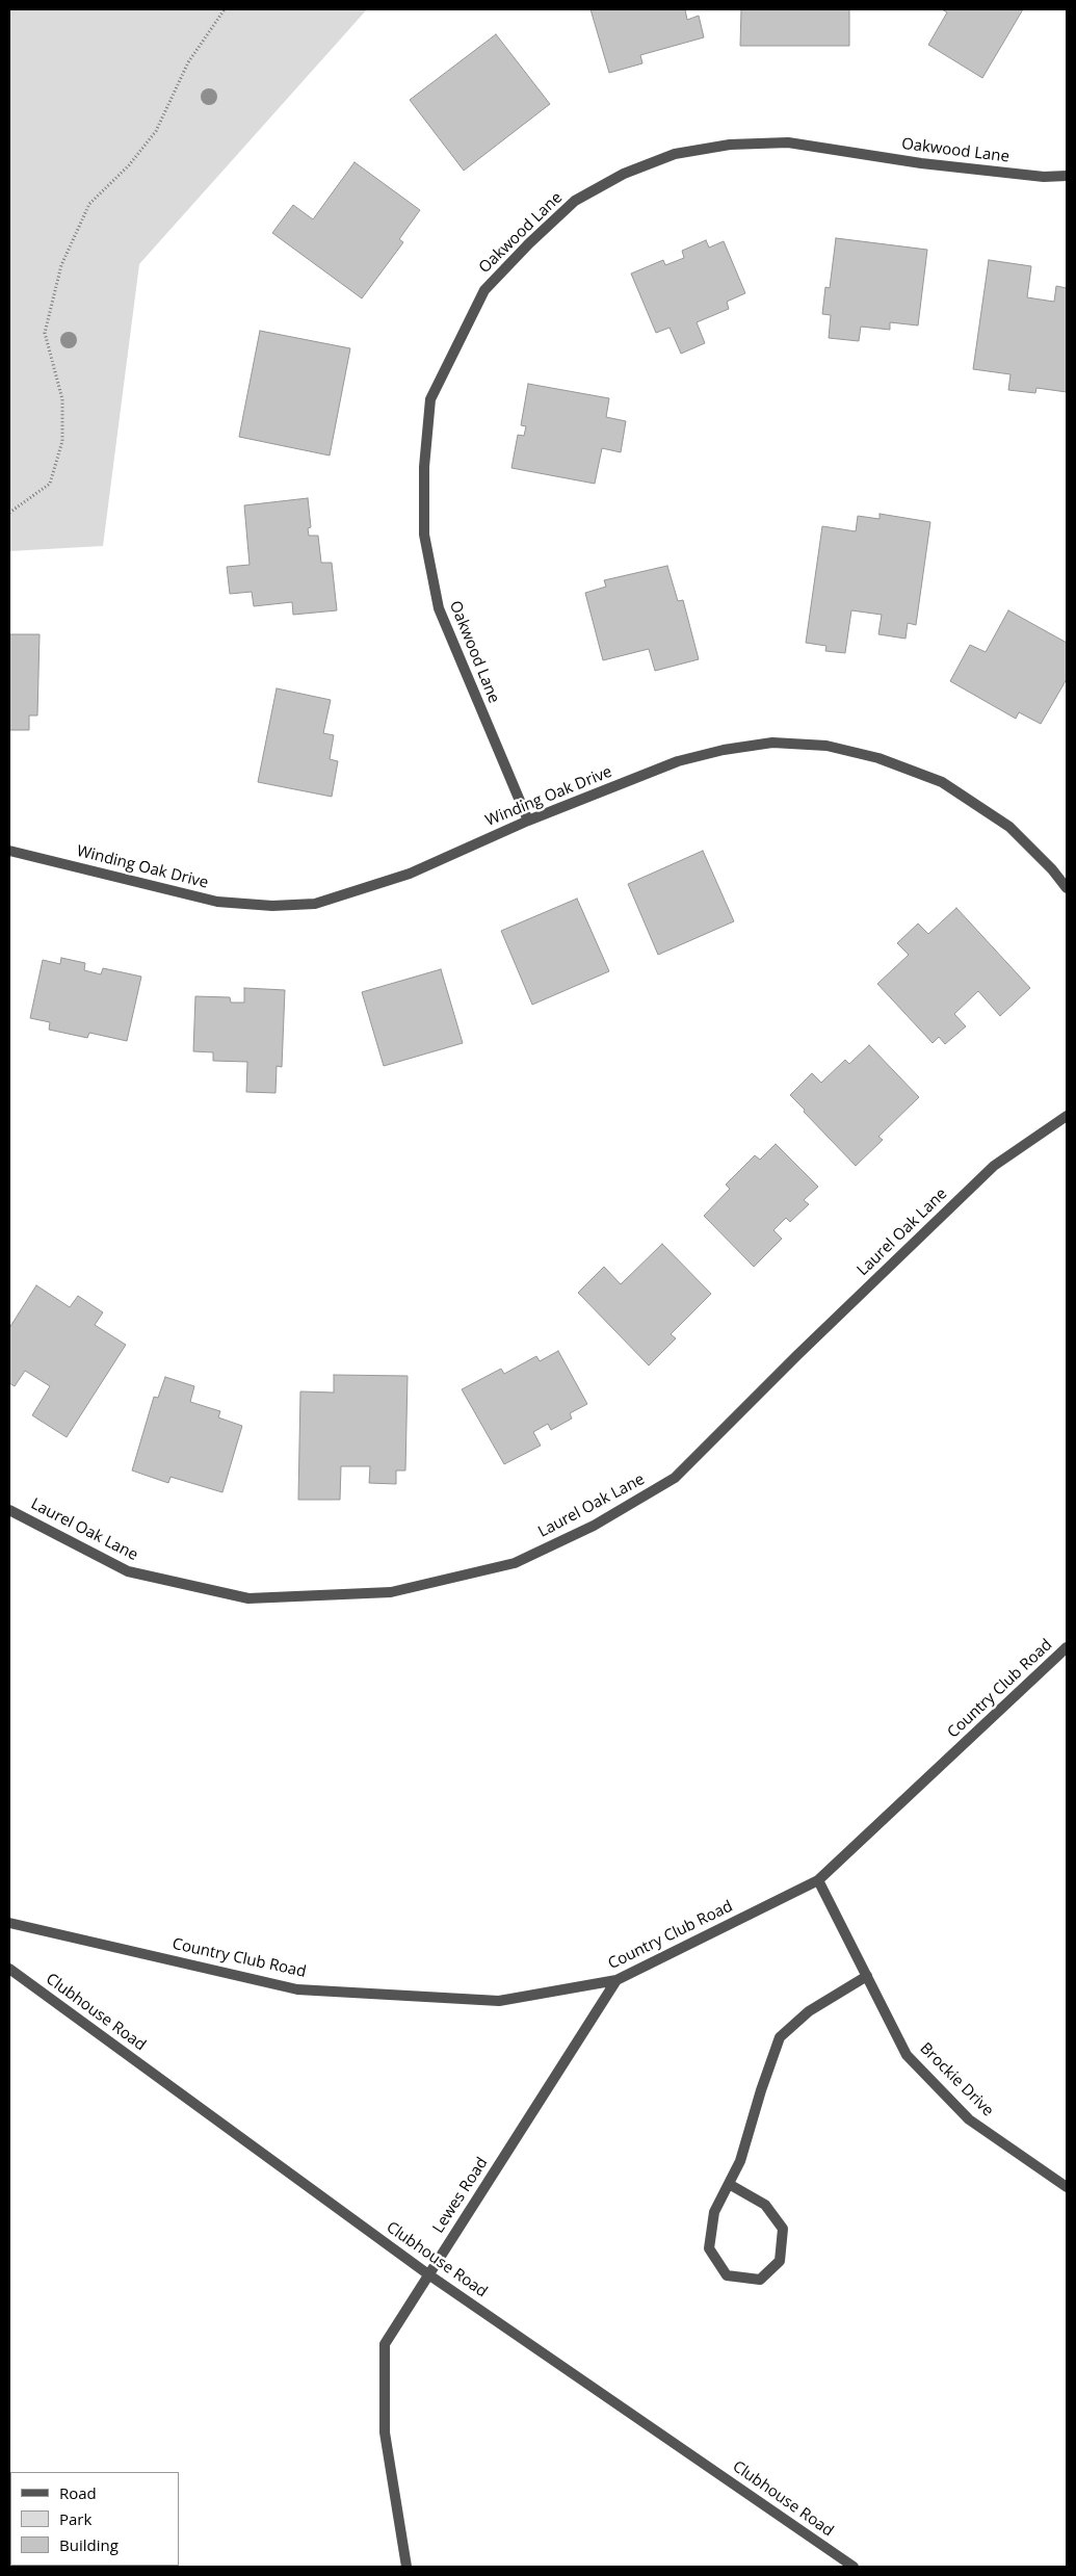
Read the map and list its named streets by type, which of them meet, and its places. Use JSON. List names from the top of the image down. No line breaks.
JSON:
{"streets":{"street":["Oakwood Lane","Winding Oak Drive","Laurel Oak Lane","Country Club Road","Clubhouse Road","Brockie Drive","Lewes Road"]},"crossings":[["Oakwood Lane","Winding Oak Drive"],["Country Club Road","Brockie Drive"],["Country Club Road","Lewes Road"],["Clubhouse Road","Lewes Road"]],"legend":["Road","Park","Building"]}
